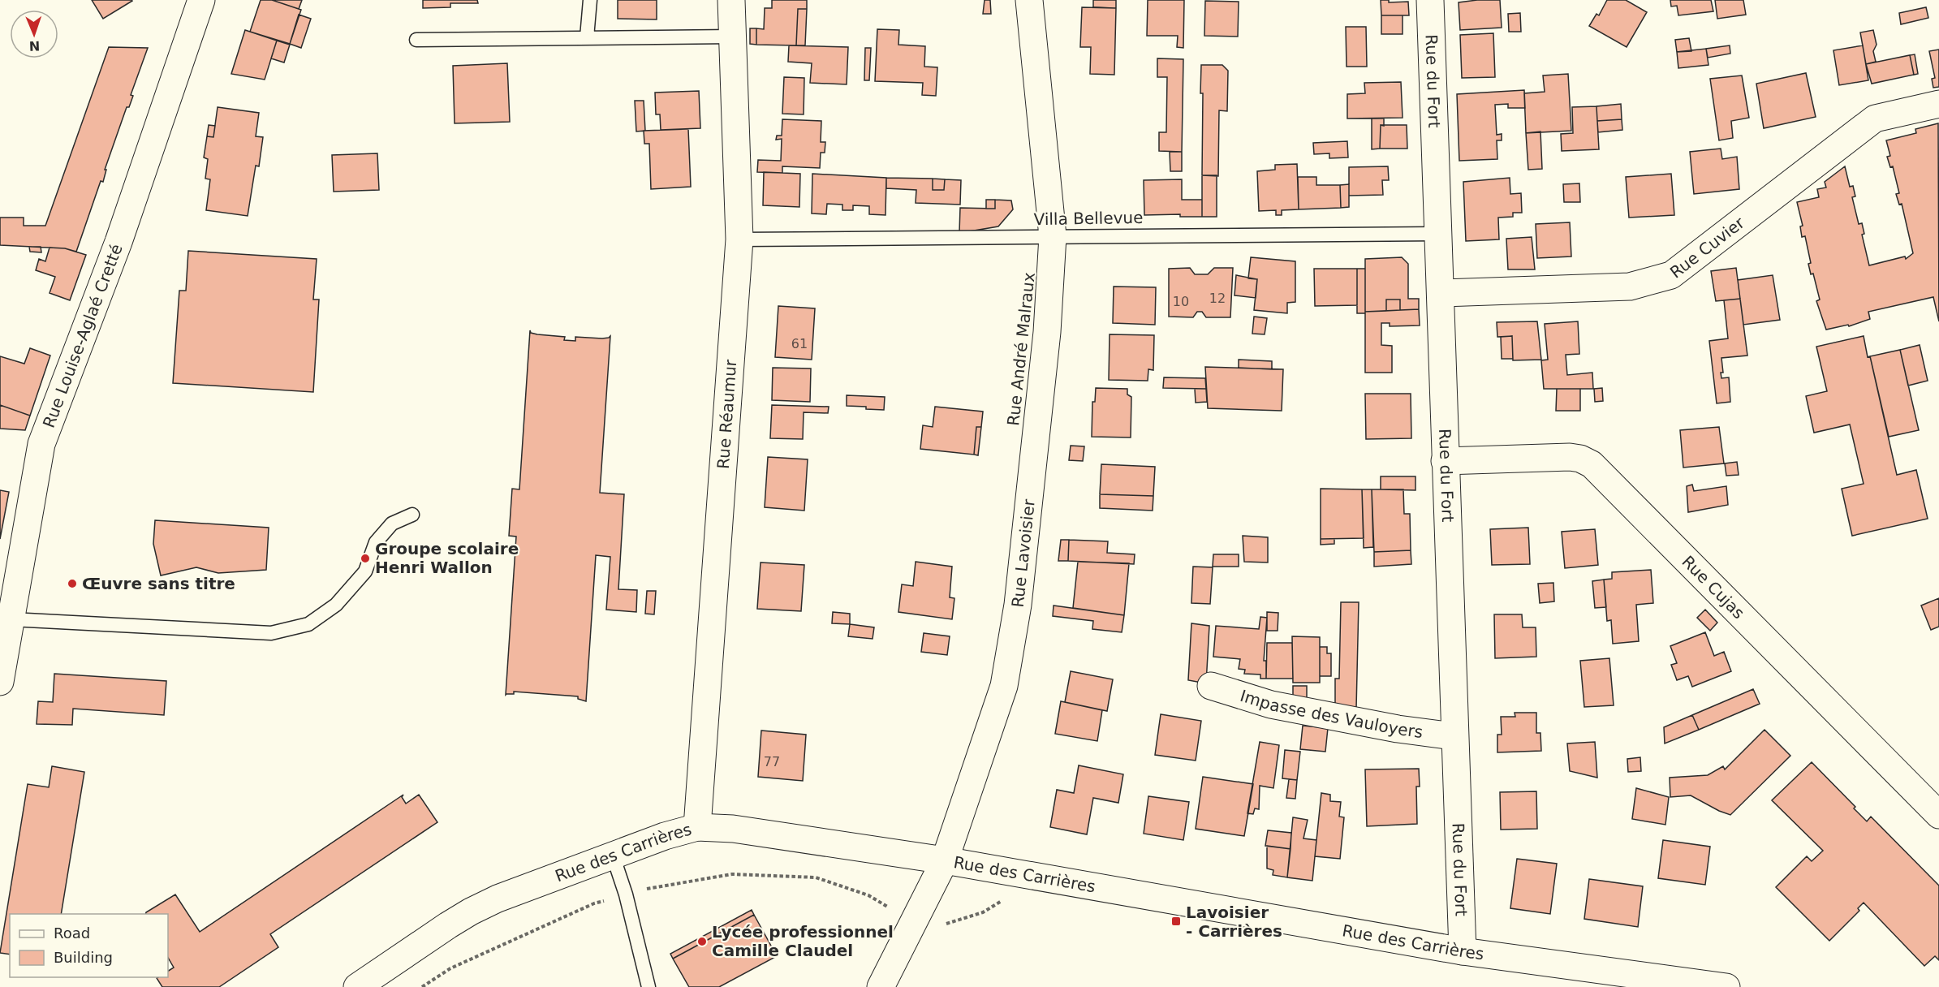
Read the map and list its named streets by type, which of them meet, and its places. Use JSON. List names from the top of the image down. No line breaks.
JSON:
{"streets":{"street":["Rue du Fort","Rue Cuvier","Rue Louise-Aglaé Cretté","Rue Réaumur","Rue Lavoisier","Rue Cujas","Impasse des Vauloyers","Rue des Carrières"],"lane":["Villa Bellevue"]},"crossings":[["Rue du Fort","Villa Bellevue"],["Rue du Fort","Rue Cuvier"],["Rue du Fort","Rue Cujas"],["Rue du Fort","Impasse des Vauloyers"],["Rue du Fort","Rue des Carrières"],["Villa Bellevue","Rue Réaumur"],["Villa Bellevue","Rue Lavoisier"],["Rue Réaumur","Rue des Carrières"],["Rue Lavoisier","Rue des Carrières"]],"places":{"other":["Groupe scolaire Henri Wallon","Œuvre sans titre","Lycée professionnel Camille Claudel"],"transit":["Lavoisier - Carrières"]},"house_numbers":["12","10","61","77"],"legend":["Road","Building"],"north":"bottom"}
